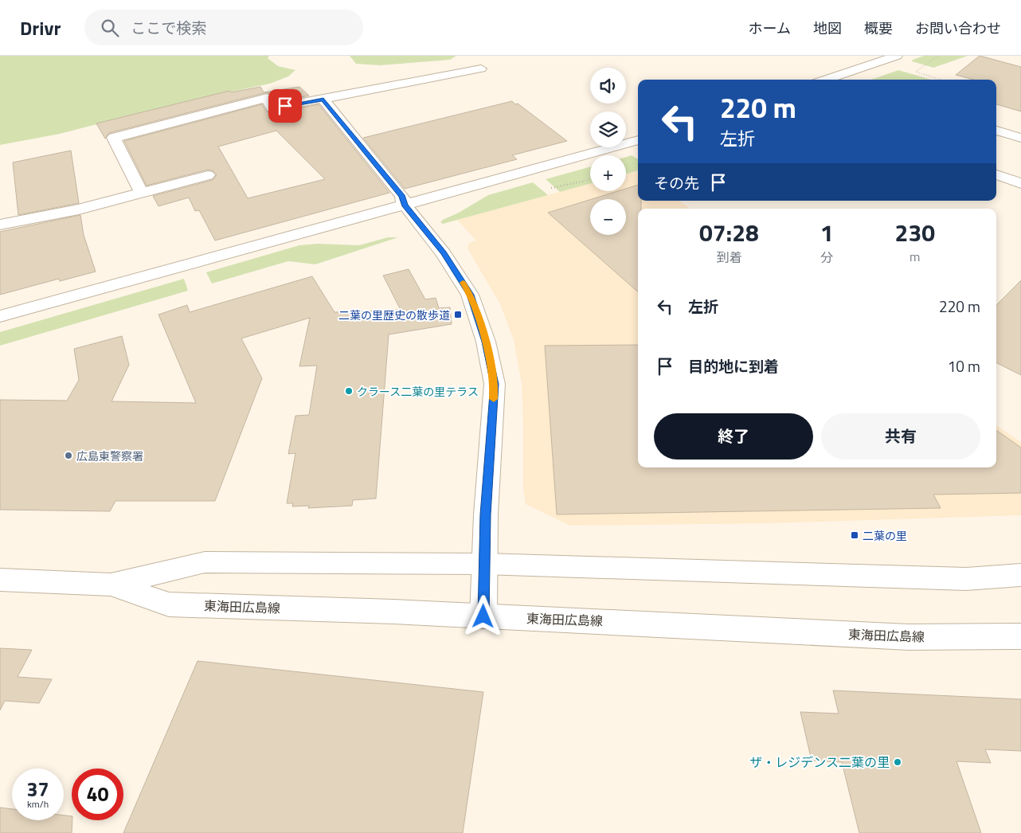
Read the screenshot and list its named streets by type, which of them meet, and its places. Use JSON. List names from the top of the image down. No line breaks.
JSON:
{"streets":{"street":["東海田広島線"]},"places":{"transit":["二葉の里歴史の散歩道","二葉の里"],"other":["クラース二葉の里テラス","広島東警察署","ザ・レジデンス二葉の里"]},"page":{"header":"Drivr","search":"ここで検索","nav":["ホーム","地図","概要","お問い合わせ"],"map_buttons":["+","−"],"turn":["220 m","左折"],"then":"その先","eta":["07:28","到着","1","分","230","m"],"list":[{"name":"左折","value":"220 m"},{"name":"目的地に到着","value":"10 m"}],"buttons":["終了","共有"],"speed":"37 km/h","limit":"40"}}
